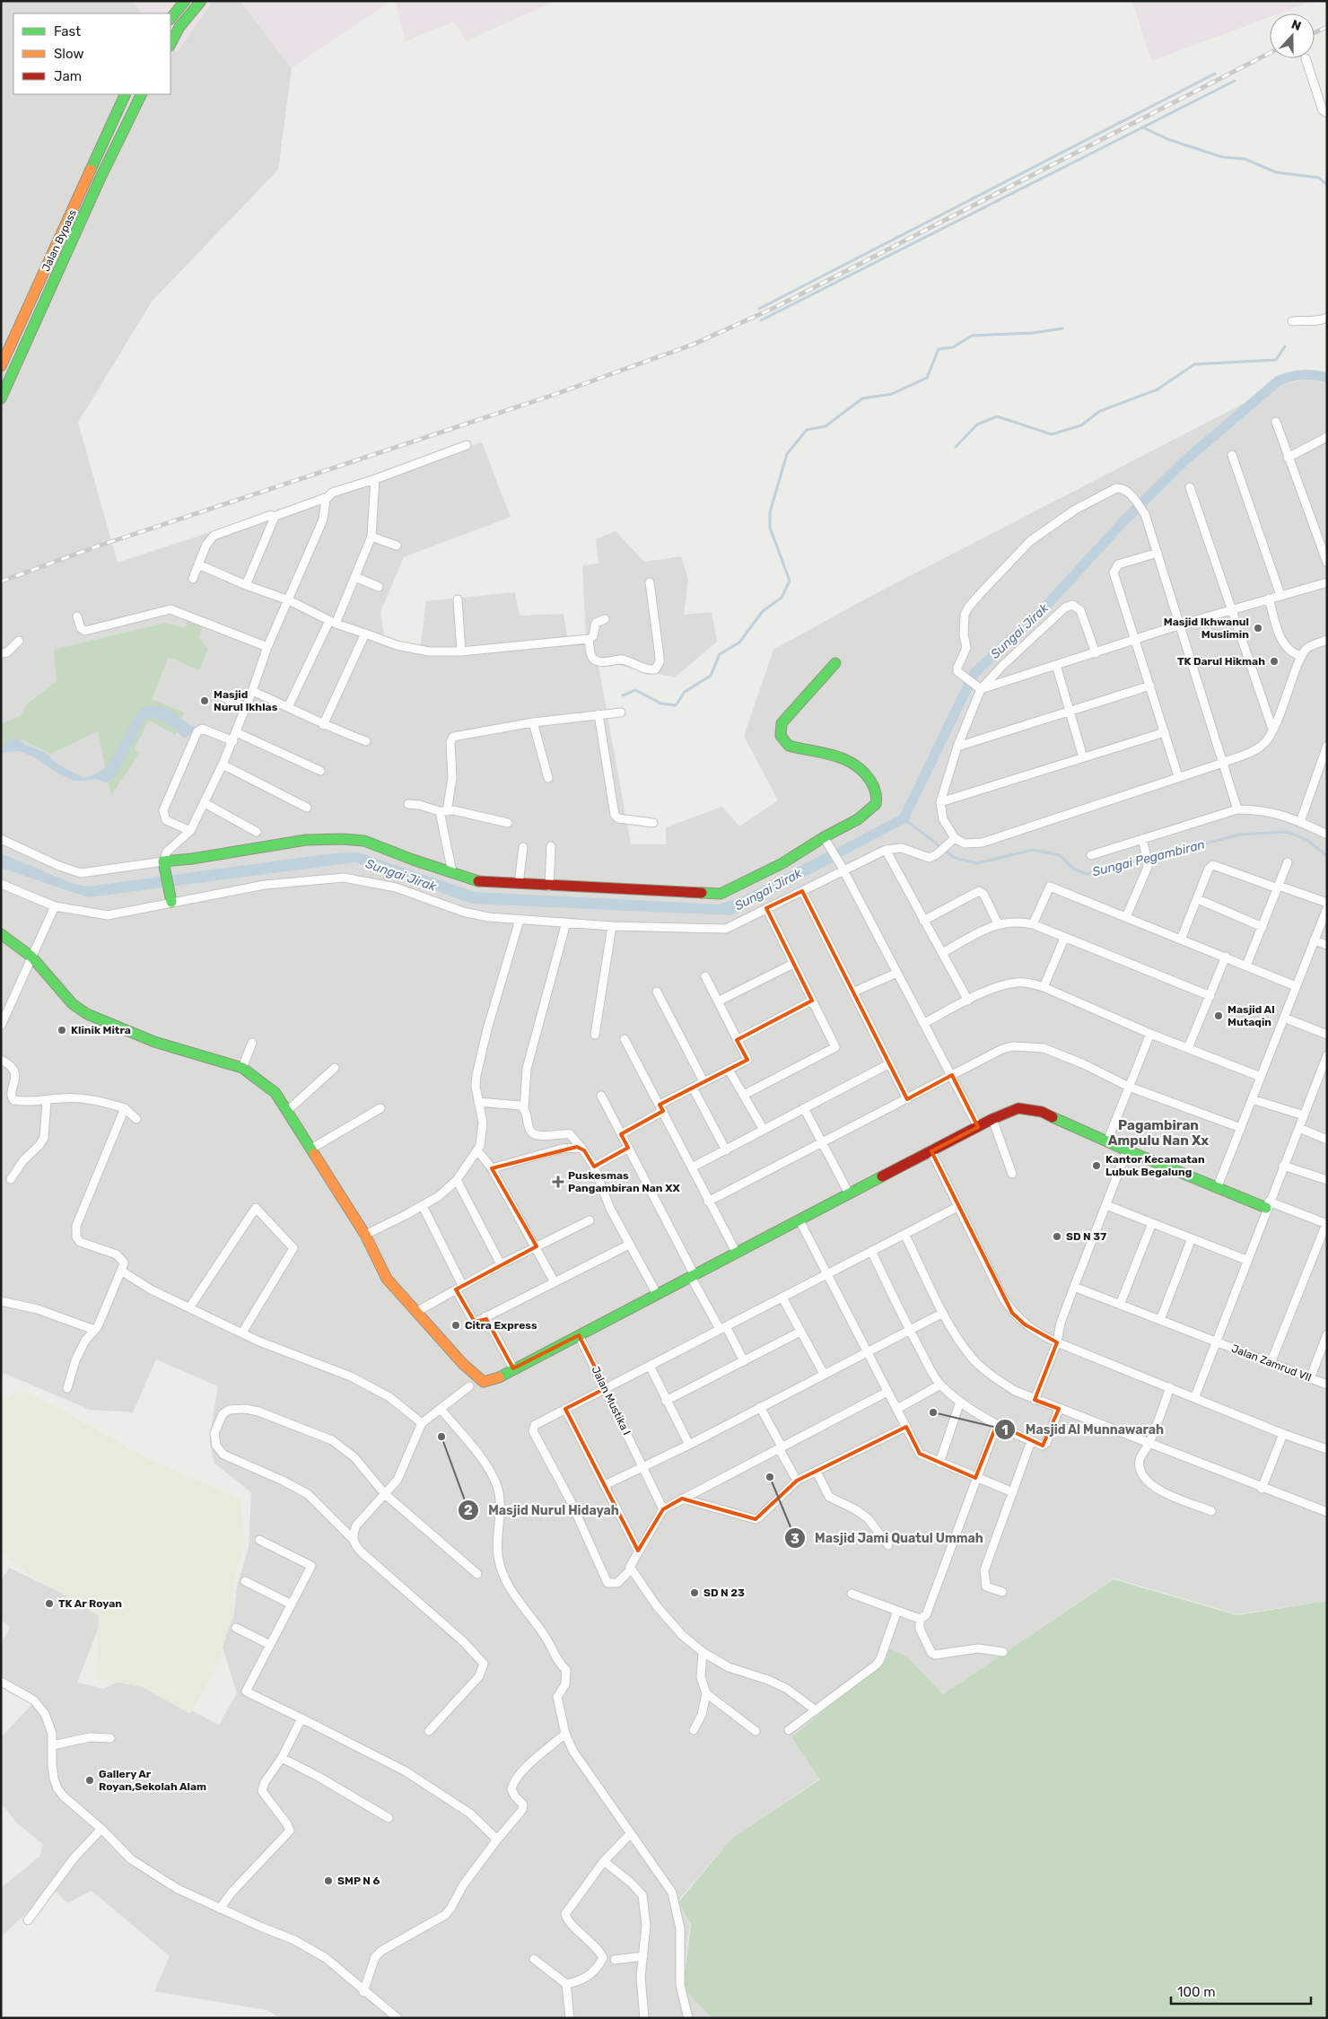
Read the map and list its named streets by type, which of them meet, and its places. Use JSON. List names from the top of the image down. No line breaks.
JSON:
{"streets":{"main road":["Jalan Bypass"],"street":["Jalan Zamrud VII","Jalan Mustika I"]},"districts":["Pagambiran Ampulu Nan Xx"],"water":["Sungai Jirak","Sungai Pegambiran"],"places":{"other":["Masjid Ikhwanul Muslimin","TK Darul Hikmah","Masjid Nurul Ikhlas","Masjid Al Mutaqin","Klinik Mitra","Kantor Kecamatan Lubuk Begalung","SD N 37","Citra Express","Masjid Al Munnawarah","Masjid Nurul Hidayah","Masjid Jami Quatul Ummah","SD N 23","TK Ar Royan","Gallery Ar Royan,Sekolah Alam","SMP N 6"],"health":["Puskesmas Pangambiran Nan XX"]},"legend":["Fast","Slow","Jam"],"scale_bar":"100 m","north":"top"}
